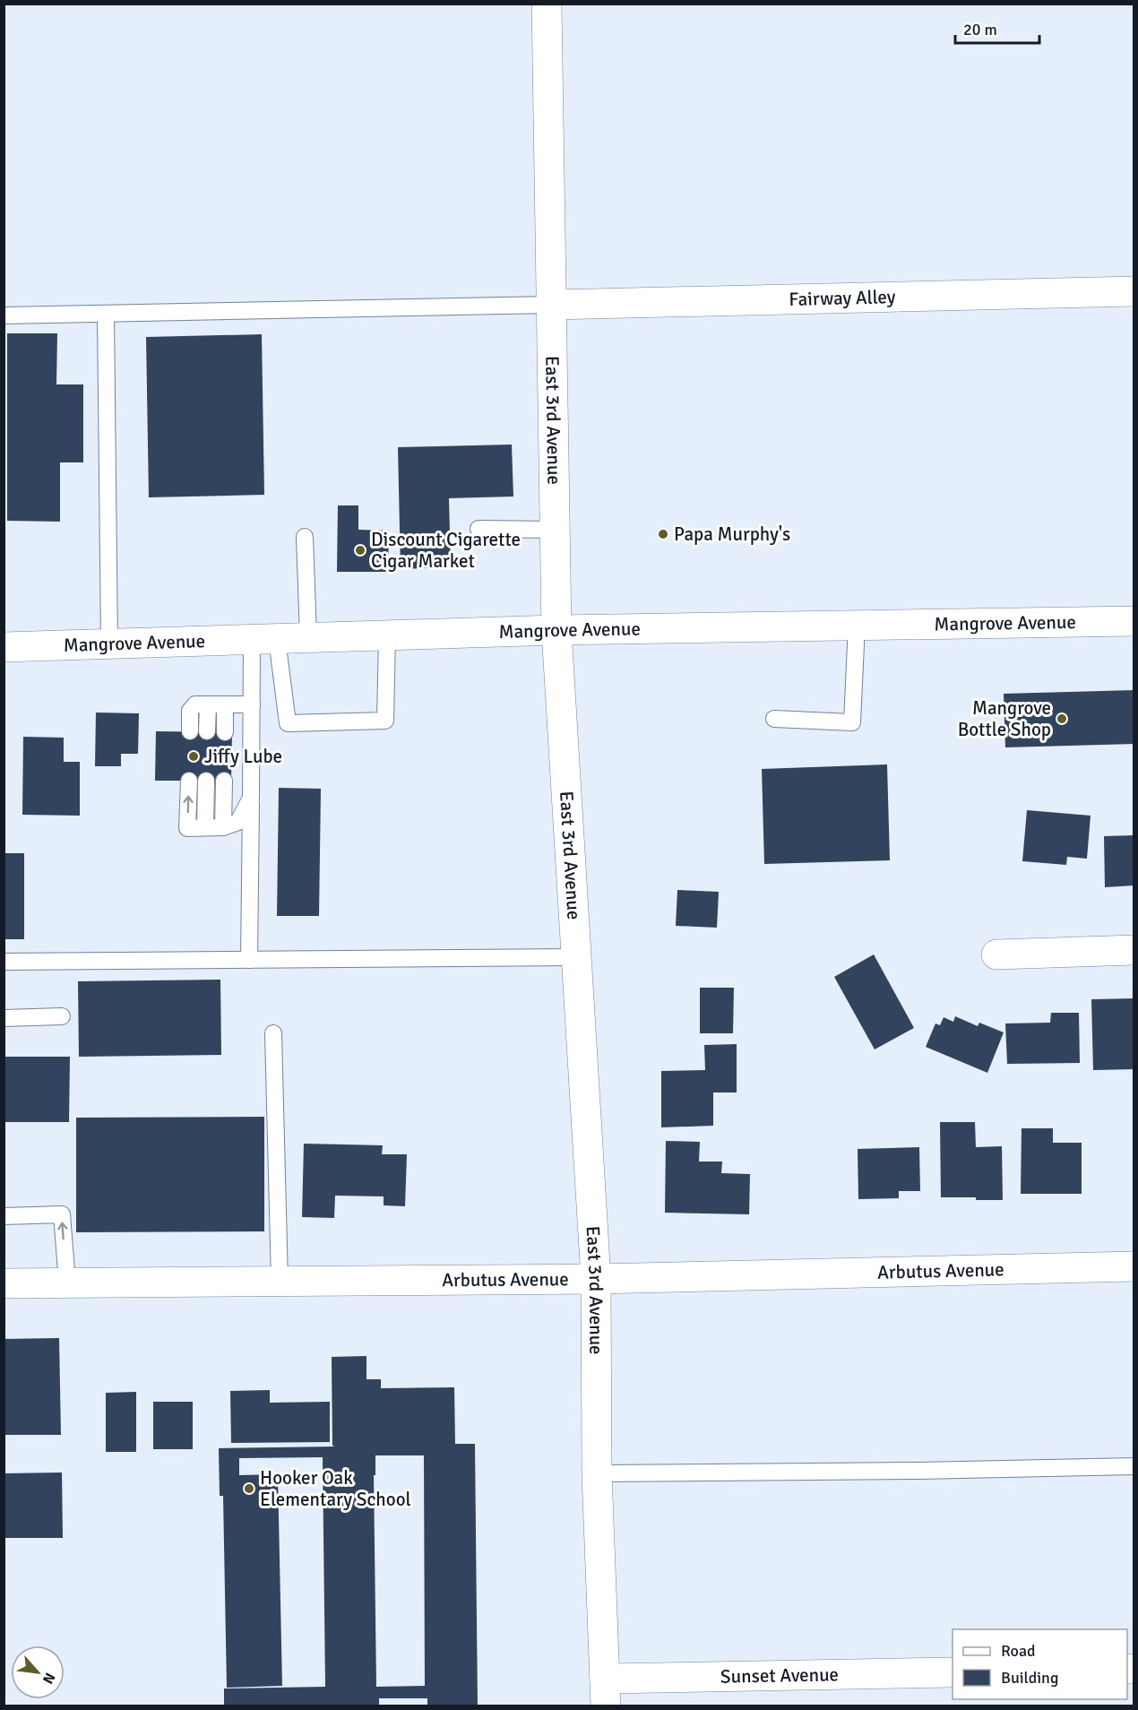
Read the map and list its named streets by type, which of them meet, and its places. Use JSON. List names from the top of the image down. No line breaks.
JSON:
{"streets":{"street":["Fairway Alley","East 3rd Avenue","Mangrove Avenue","Arbutus Avenue","Sunset Avenue"]},"crossings":[["Fairway Alley","East 3rd Avenue"],["East 3rd Avenue","Mangrove Avenue"],["East 3rd Avenue","Arbutus Avenue"],["East 3rd Avenue","Sunset Avenue"]],"places":["Papa Murphy's","Discount Cigarette Cigar Market","Mangrove Bottle Shop","Jiffy Lube","Hooker Oak Elementary School"],"legend":["Road","Building"],"scale_bar":"20 m","north":"bottom right"}
